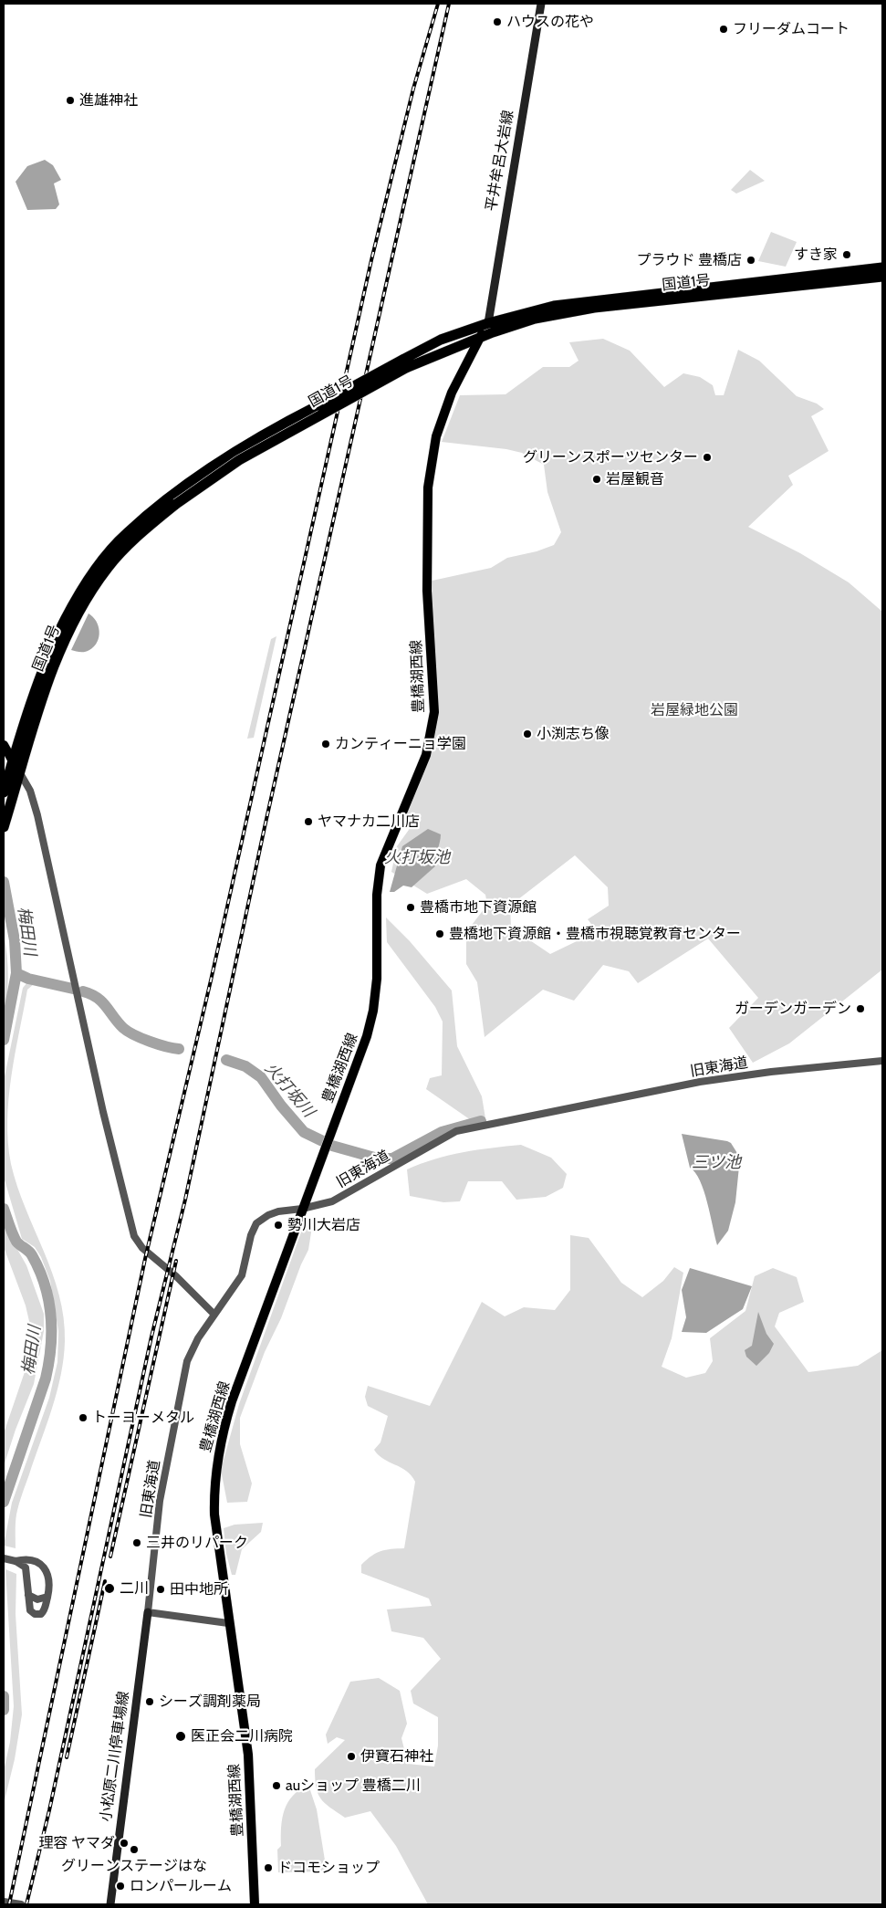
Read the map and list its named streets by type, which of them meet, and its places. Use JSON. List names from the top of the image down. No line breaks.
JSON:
{"streets":{"highway":["国道1号"],"main road":["平井牟呂大岩線","豊橋湖西線","小松原二川停車場線"],"street":["旧東海道"]},"crossings":[["平井牟呂大岩線","国道1号"],["平井牟呂大岩線","豊橋湖西線"],["国道1号","豊橋湖西線"],["豊橋湖西線","旧東海道"],["旧東海道","小松原二川停車場線"]],"water":["火打坂池","梅田川","火打坂川","三ツ池"],"parks":["岩屋緑地公園"],"places":["ハウスの花や","フリーダムコート","進雄神社","すき家","プラウド 豊橋店","グリーンスポーツセンター","岩屋観音","小渕志ち像","カンティーニョ学園","ヤマナカ二川店","豊橋市地下資源館","豊橋地下資源館・豊橋市視聴覚教育センター","ガーデンガーデン","勢川大岩店","トーヨーメタル","三井のリパーク","二川","田中地所","シーズ調剤薬局","医正会二川病院","伊寶石神社","auショップ 豊橋二川","理容 ヤマダ","グリーンステージはな","ドコモショップ","ロンパールーム"]}
